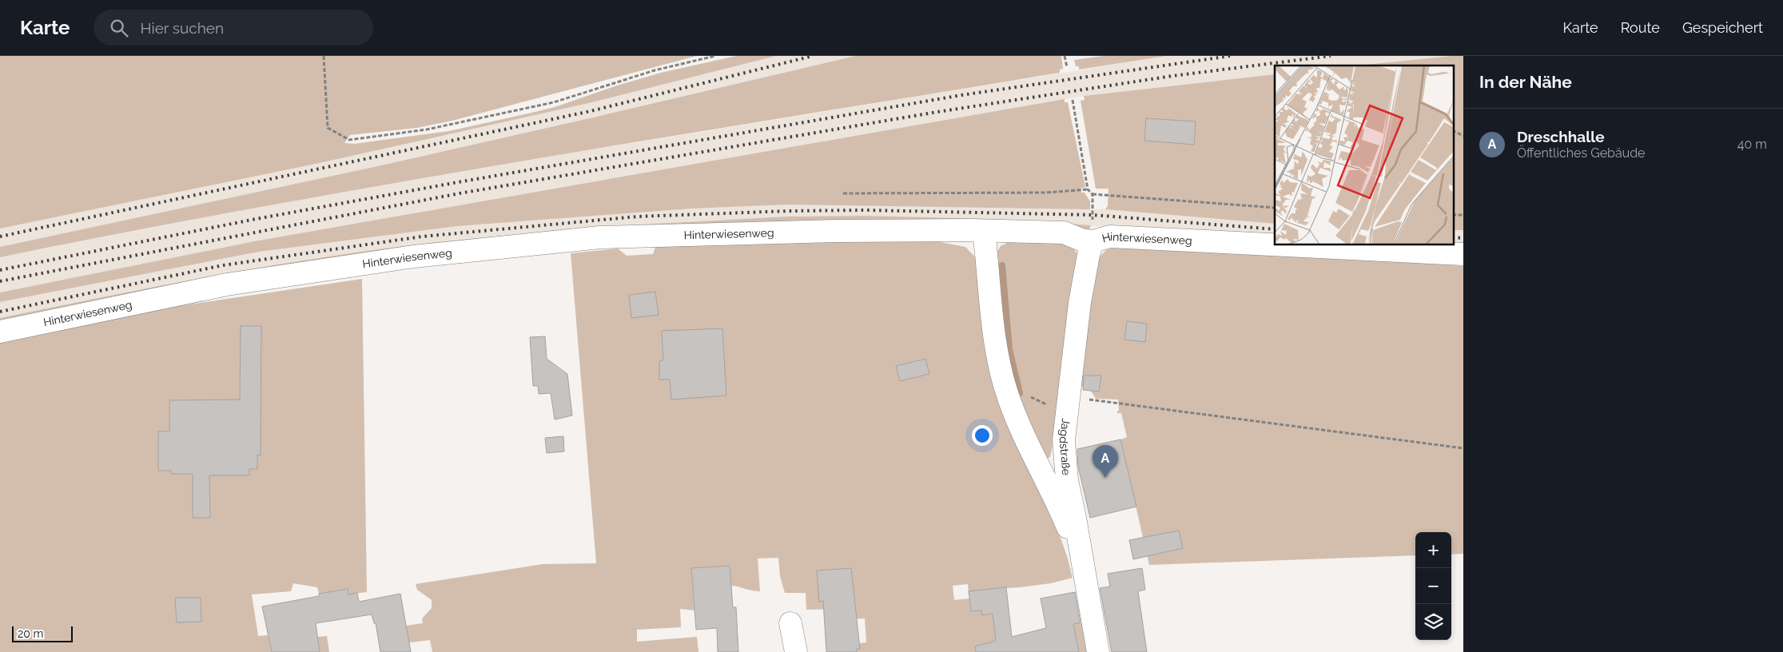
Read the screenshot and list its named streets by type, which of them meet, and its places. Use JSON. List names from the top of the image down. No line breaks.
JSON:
{"streets":{"street":["Hinterwiesenweg","Jagdstraße"]},"crossings":[["Hinterwiesenweg","Jagdstraße"]],"scale_bar":"20 m","page":{"header":"Karte","search":"Hier suchen","nav":["Karte","Route","Gespeichert"],"heading":"In der Nähe","list":[{"mark":"A","name":"Dreschhalle","note":"Öffentliches Gebäude","value":"40 m"}],"pins":"A","map_buttons":["+","−"],"scale":"20 m"}}
